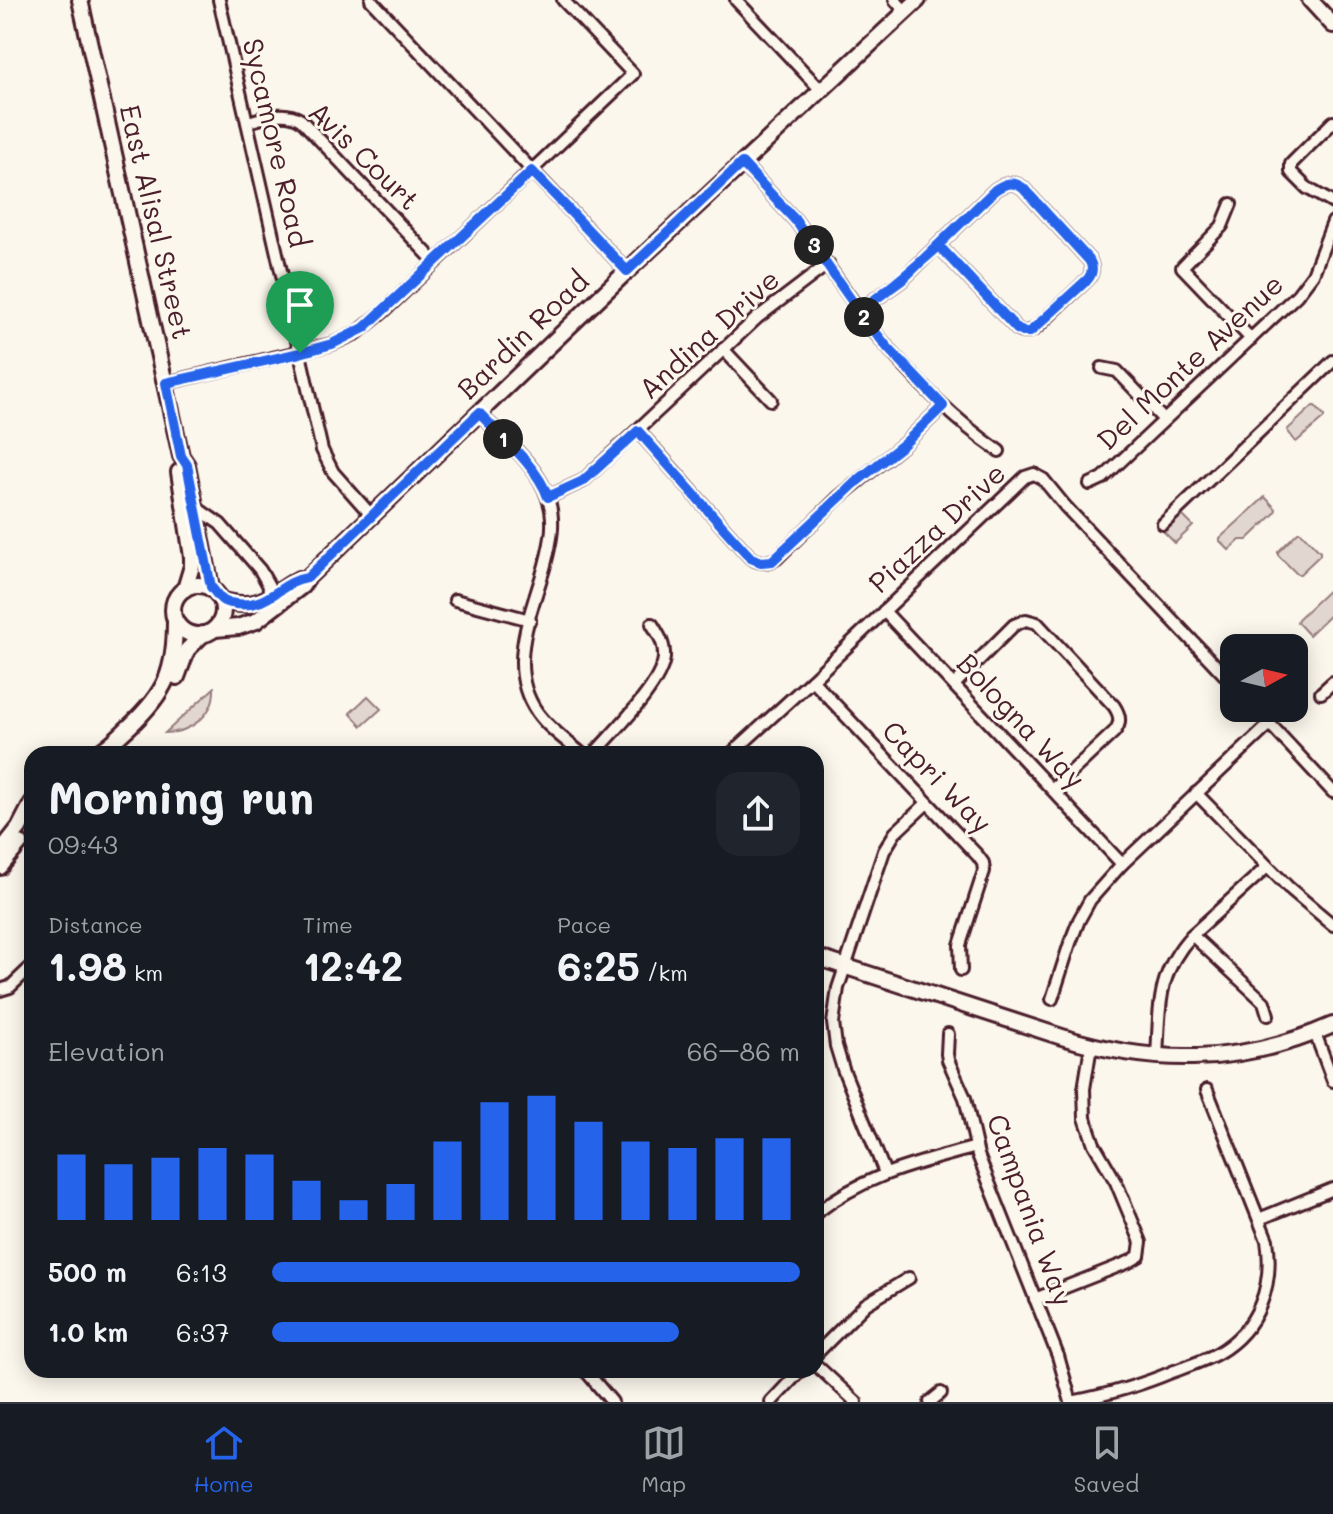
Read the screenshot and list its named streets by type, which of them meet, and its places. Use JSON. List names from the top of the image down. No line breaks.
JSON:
{"streets":{"street":["Sycamore Road","Avis Court","East Alisal Street","Andina Drive","Bardin Road","Del Monte Avenue","Piazza Drive","Bologna Way","Capri Way","Campania Way"]},"crossings":[["Sycamore Road","Avis Court"],["Sycamore Road","Bardin Road"],["East Alisal Street","Bardin Road"],["Piazza Drive","Bologna Way"],["Piazza Drive","Capri Way"]],"north":"right","page":{"pins":["3","2","1"],"heading":["Morning run","09:43"],"stats":[["Distance","1.98 km"],["Time","12:42"],["Pace","6:25 /km"]],"chart":["Elevation","66–86 m"],"list":[{"name":"500 m","note":"6:13"},{"name":"1.0 km","note":"6:37"}],"tabs":["Home","Map","Saved"]}}
